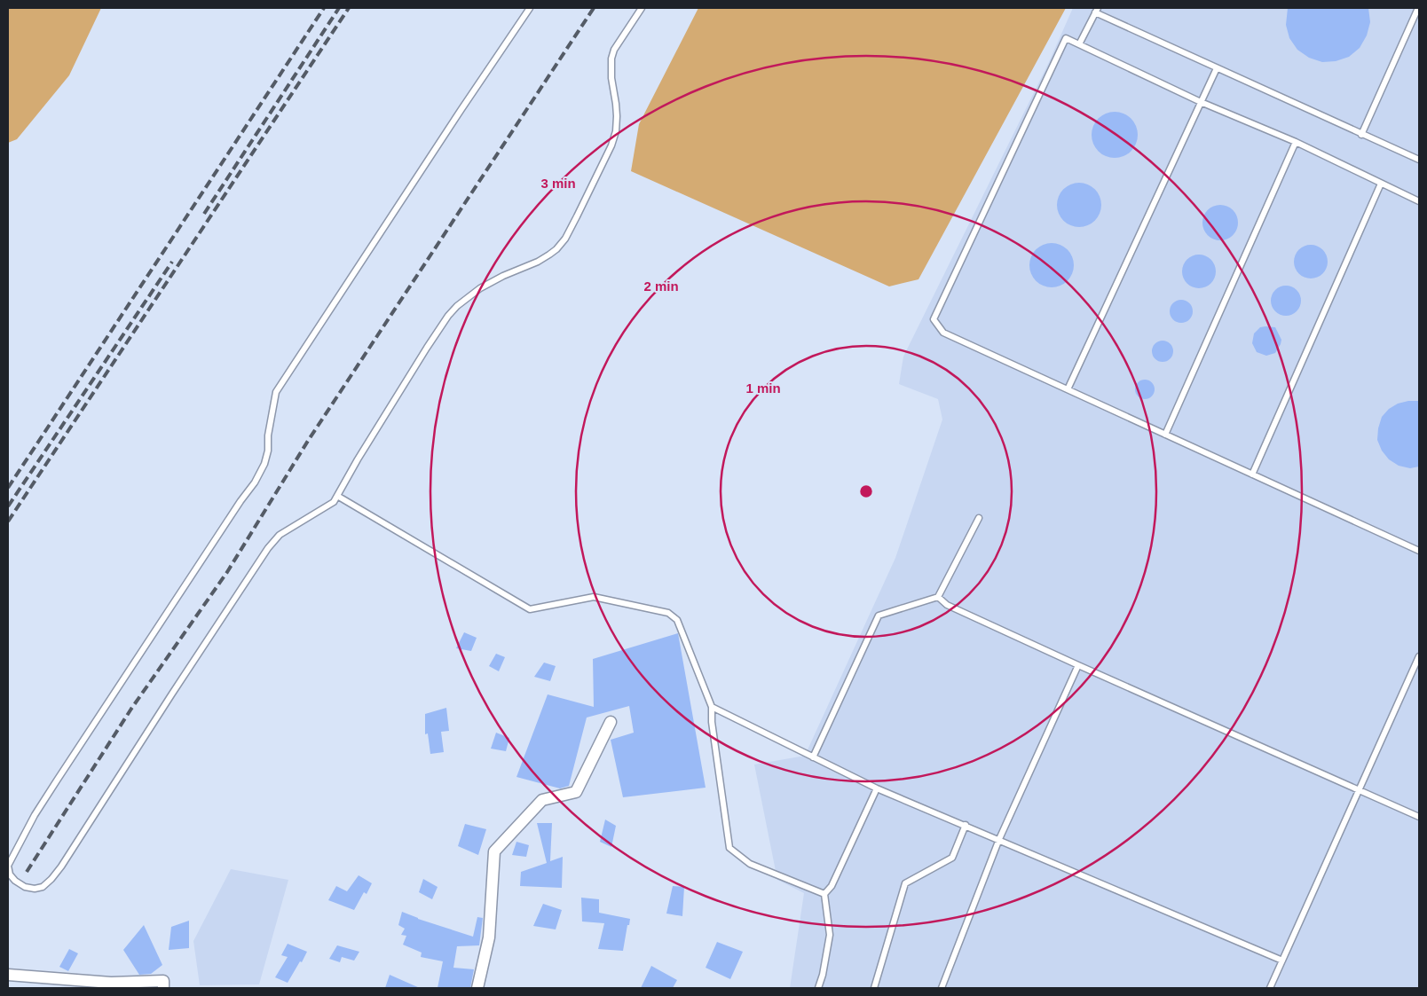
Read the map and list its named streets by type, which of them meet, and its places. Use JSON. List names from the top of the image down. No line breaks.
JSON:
{"rings":["3 min","2 min","1 min"]}
